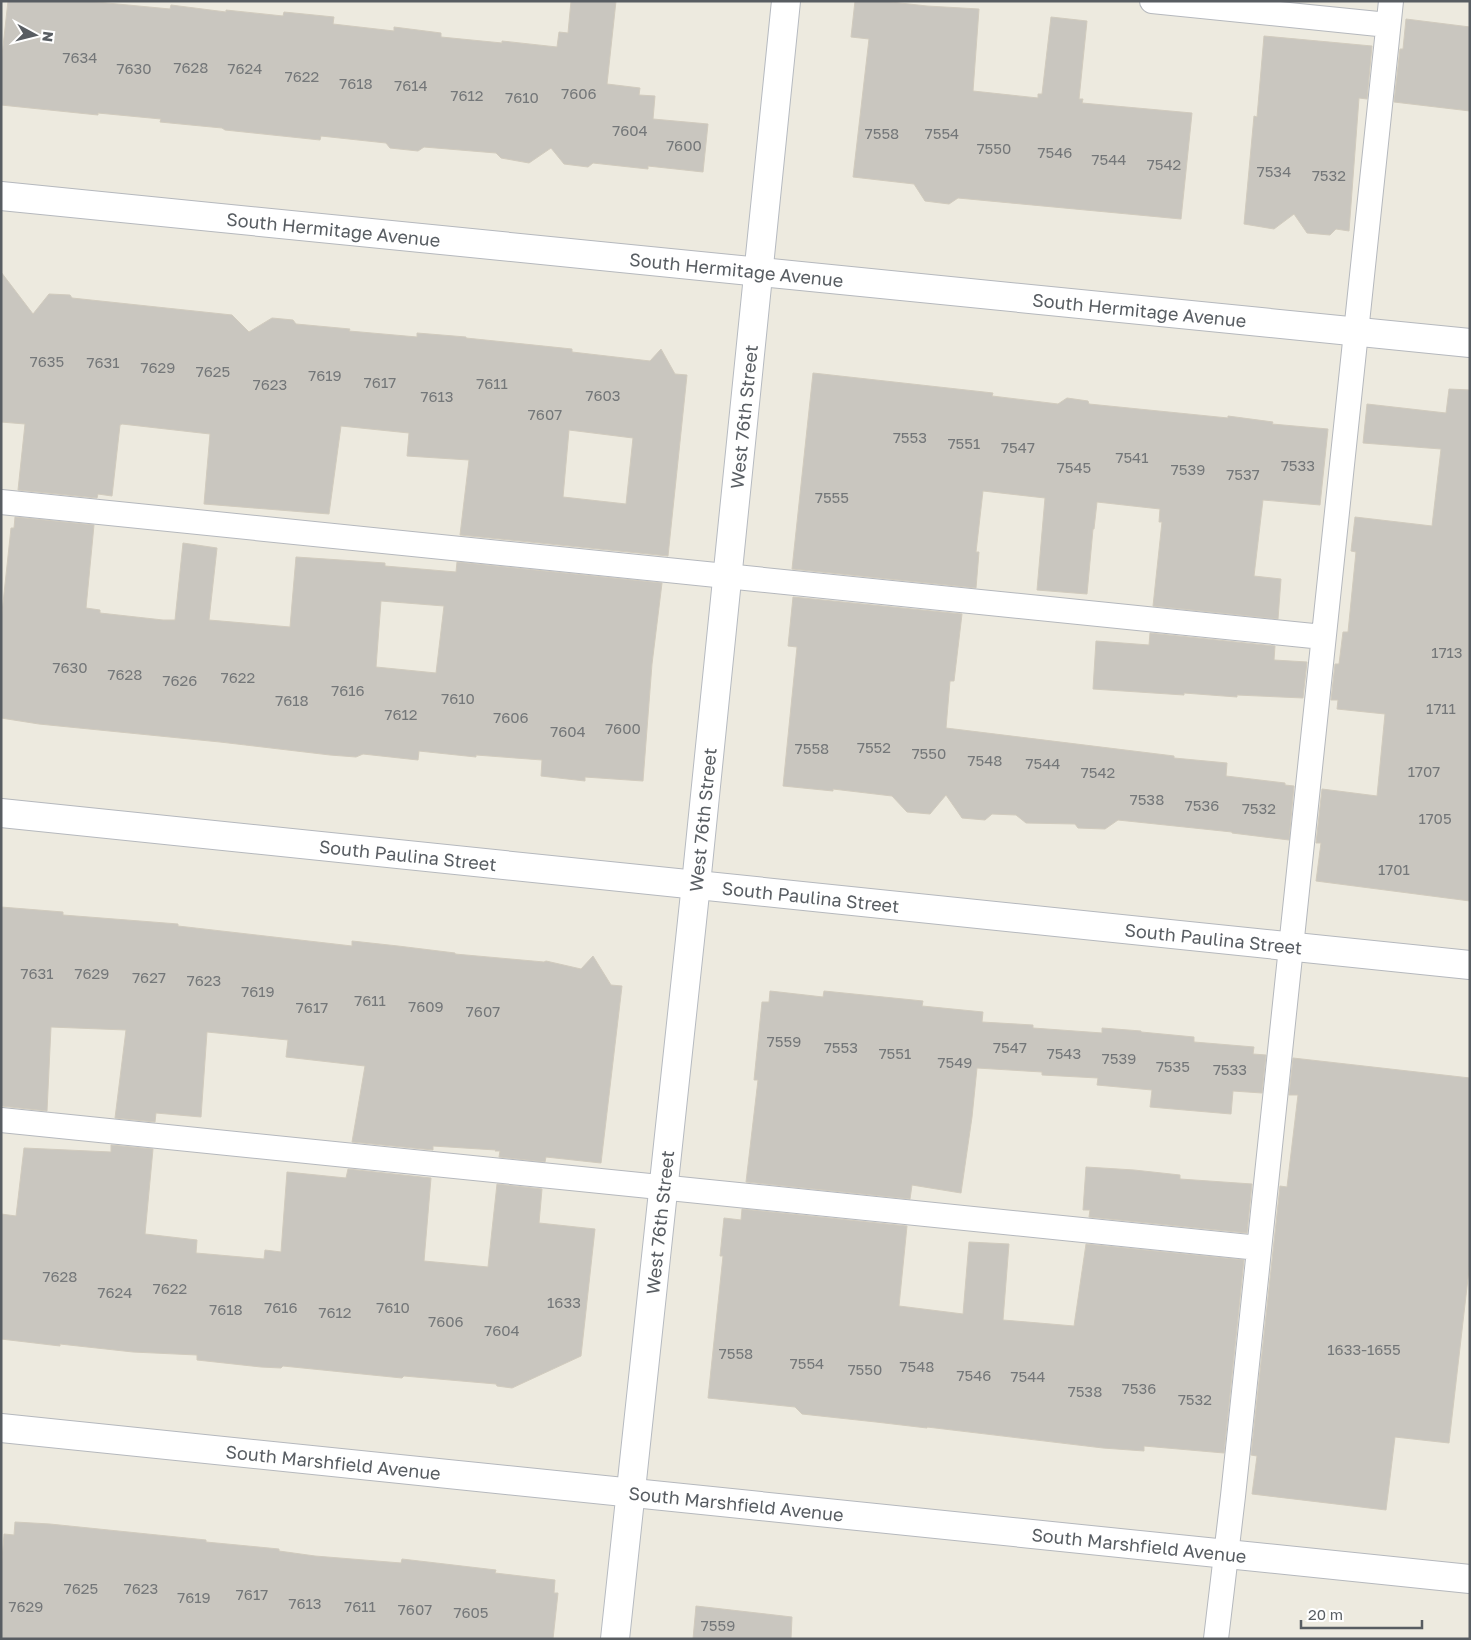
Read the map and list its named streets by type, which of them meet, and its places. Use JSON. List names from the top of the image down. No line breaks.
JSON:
{"streets":{"street":["South Hermitage Avenue","West 76th Street","South Paulina Street","South Marshfield Avenue"]},"crossings":[["South Hermitage Avenue","West 76th Street"],["West 76th Street","South Paulina Street"],["West 76th Street","South Marshfield Avenue"]],"house_numbers":["7634","7628","7630","7624","7622","7618","7614","7606","7612","7610","7604","7558","7554","7600","7550","7546","7544","7542","7534","7532","7635","7631","7629","7625","7619","7617","7611","7623","7603","7613","7607","7553","7551","7547","7541","7533","7545","7539","7537","7555","1713","7630","7628","7622","7626","7616","7610","7618","1711","7612","7606","7600","7604","7552","7558","7550","7548","7544","1707","7542","7538","7536","7532","1705","1701","7631","7629","7627","7623","7619","7611","7609","7617","7607","7559","7553","7547","7551","7543","7539","7549","7535","7533","7628","7622","7624","1633","7616","7610","7618","7612","7606","7604","1633-1655","7558","7554","7548","7550","7546","7544","7536","7538","7532","7625","7623","7617","7619","7613","7629","7611","7607","7605","7559"],"scale_bar":"20 m","north":"right"}
